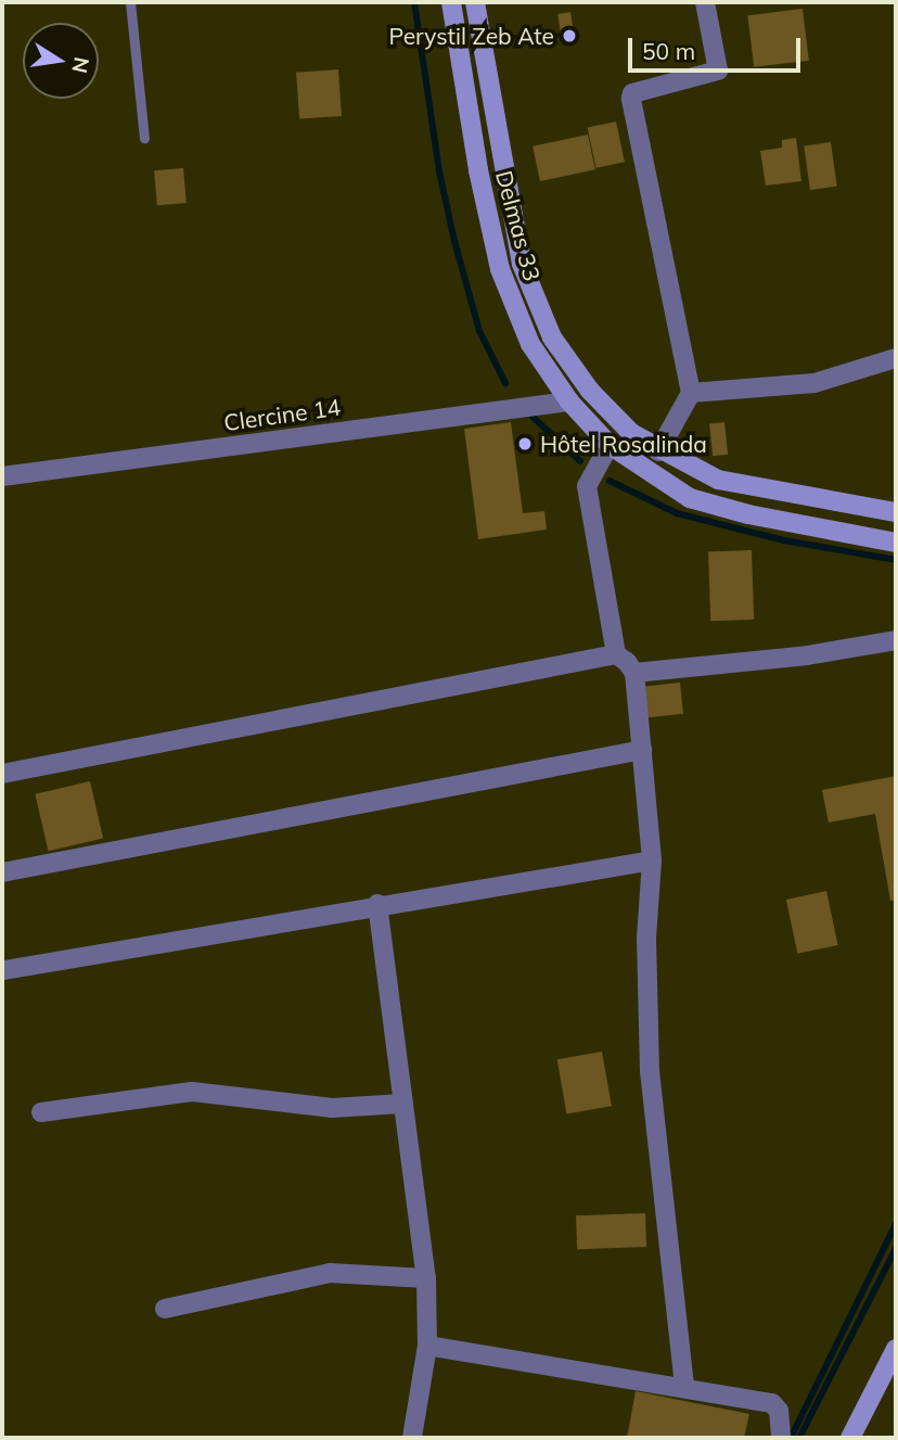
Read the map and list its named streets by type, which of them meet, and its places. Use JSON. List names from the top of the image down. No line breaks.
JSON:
{"streets":{"main road":["Delmas 33"],"street":["Clercine 14"]},"crossings":[["Delmas 33","Clercine 14"]],"places":["Perystil Zeb Ate","Hôtel Rosalinda"],"scale_bar":"50 m","north":"right"}
